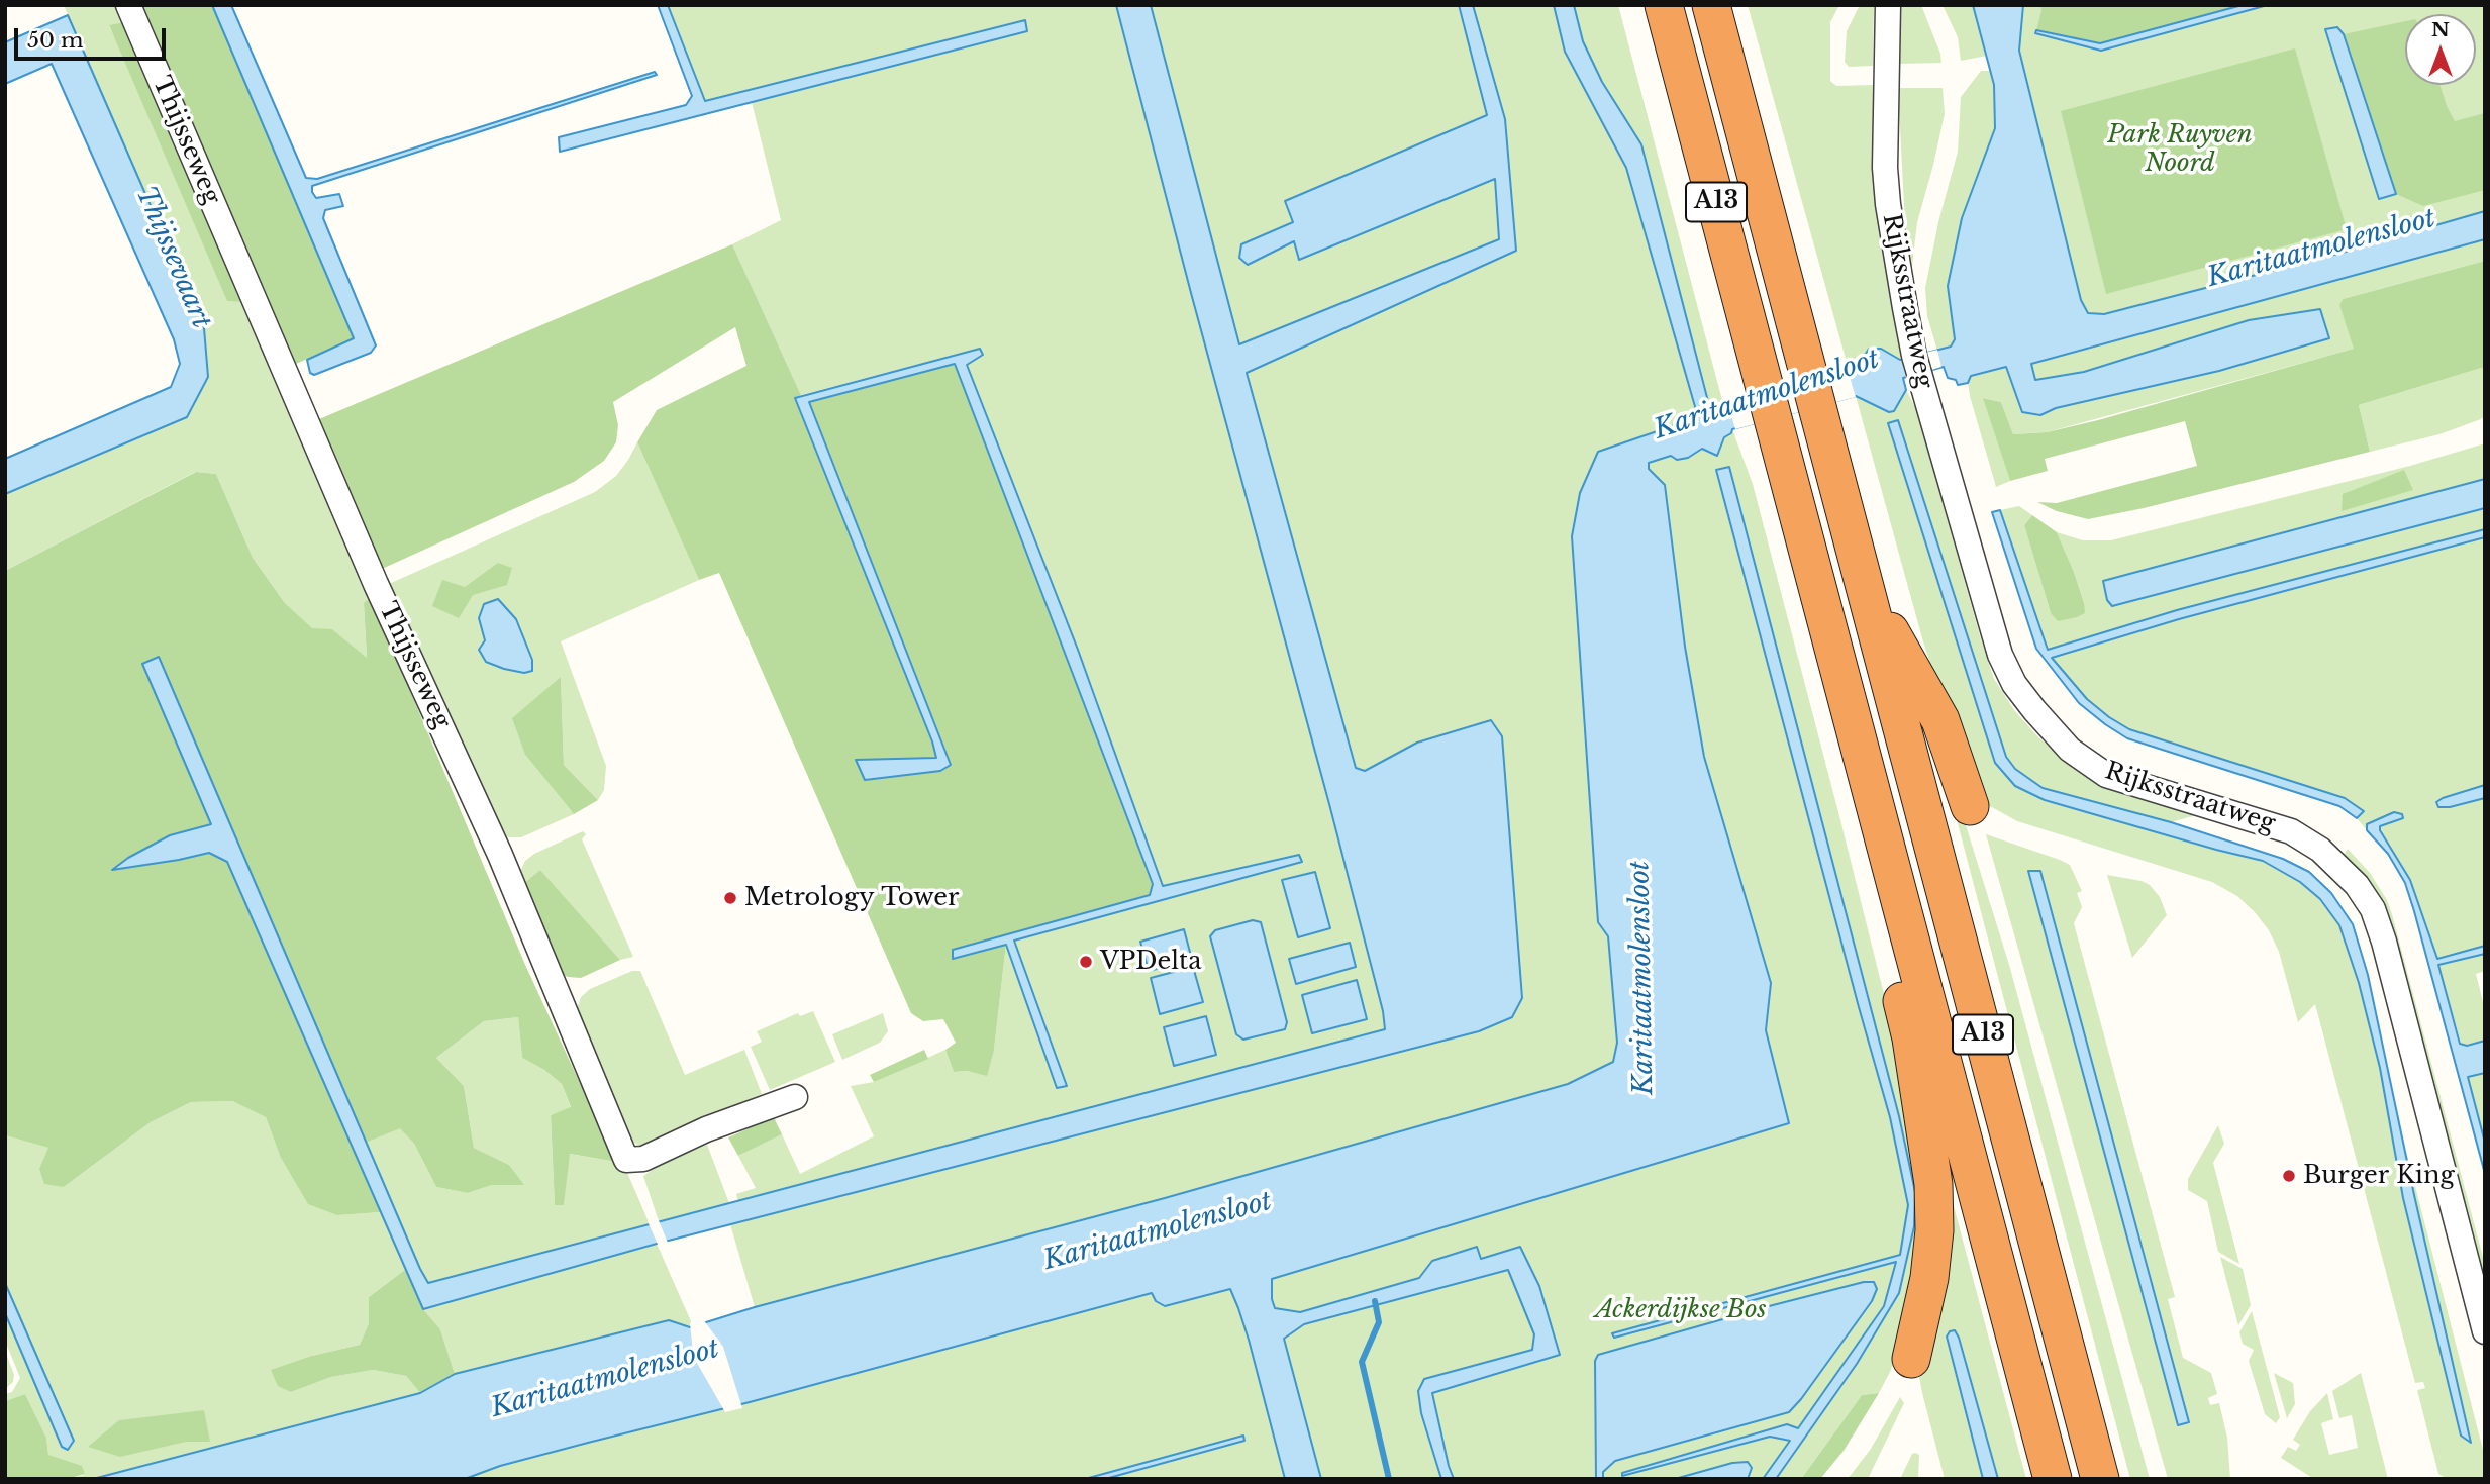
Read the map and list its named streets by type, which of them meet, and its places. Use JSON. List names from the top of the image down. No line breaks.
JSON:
{"streets":{"highway":["A13"],"street":["Thijsseweg","Rijksstraatweg"]},"water":["Karitaatmolensloot","Thijssevaart"],"parks":["Park Ruyven Noord","Ackerdijkse Bos"],"places":["Metrology Tower","VPDelta","Burger King"],"scale_bar":"50 m","north":"top"}
